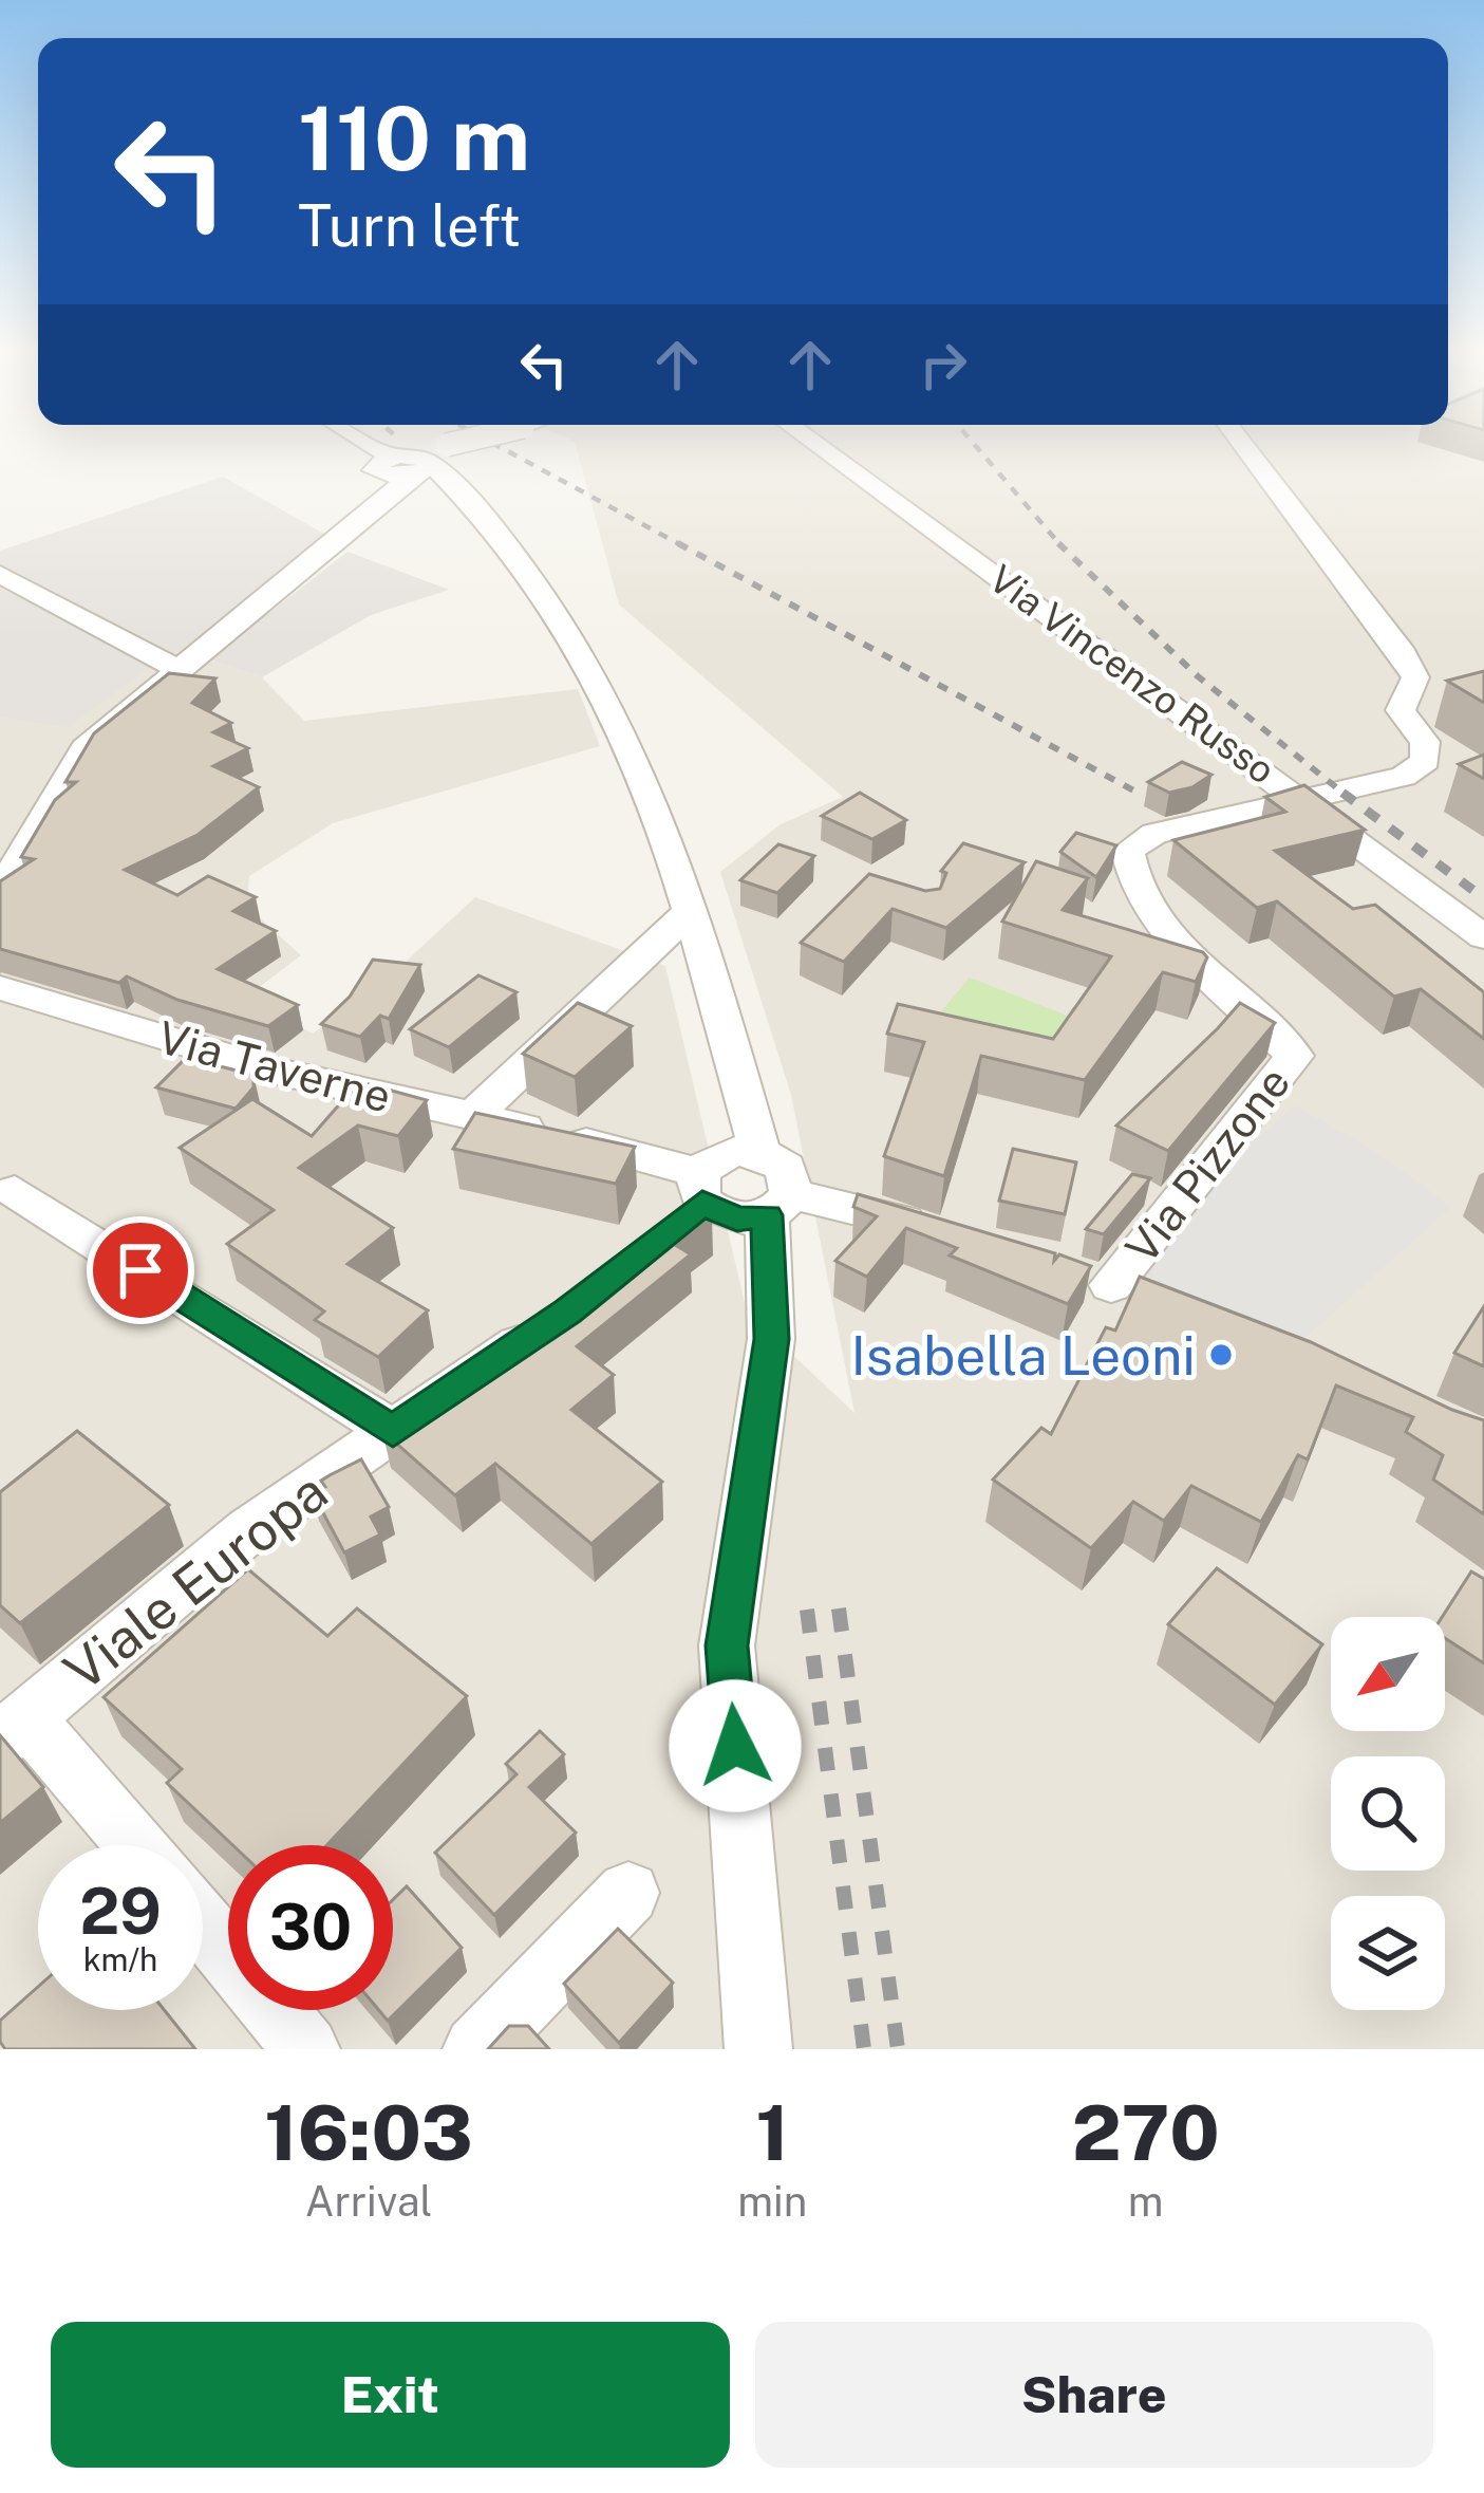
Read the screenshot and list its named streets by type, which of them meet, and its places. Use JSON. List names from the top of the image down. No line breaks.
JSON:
{"streets":{"street":["Via Vincenzo Russo","Via Taverne","Via Pizzone","Viale Europa"]},"crossings":[["Via Vincenzo Russo","Via Pizzone"]],"places":["Isabella Leoni"],"north":"bottom left","page":{"turn":["110 m","Turn left"],"speed":"29 km/h","limit":"30","eta":["16:03","Arrival","1","min","270","m"],"buttons":["Exit","Share"]}}
